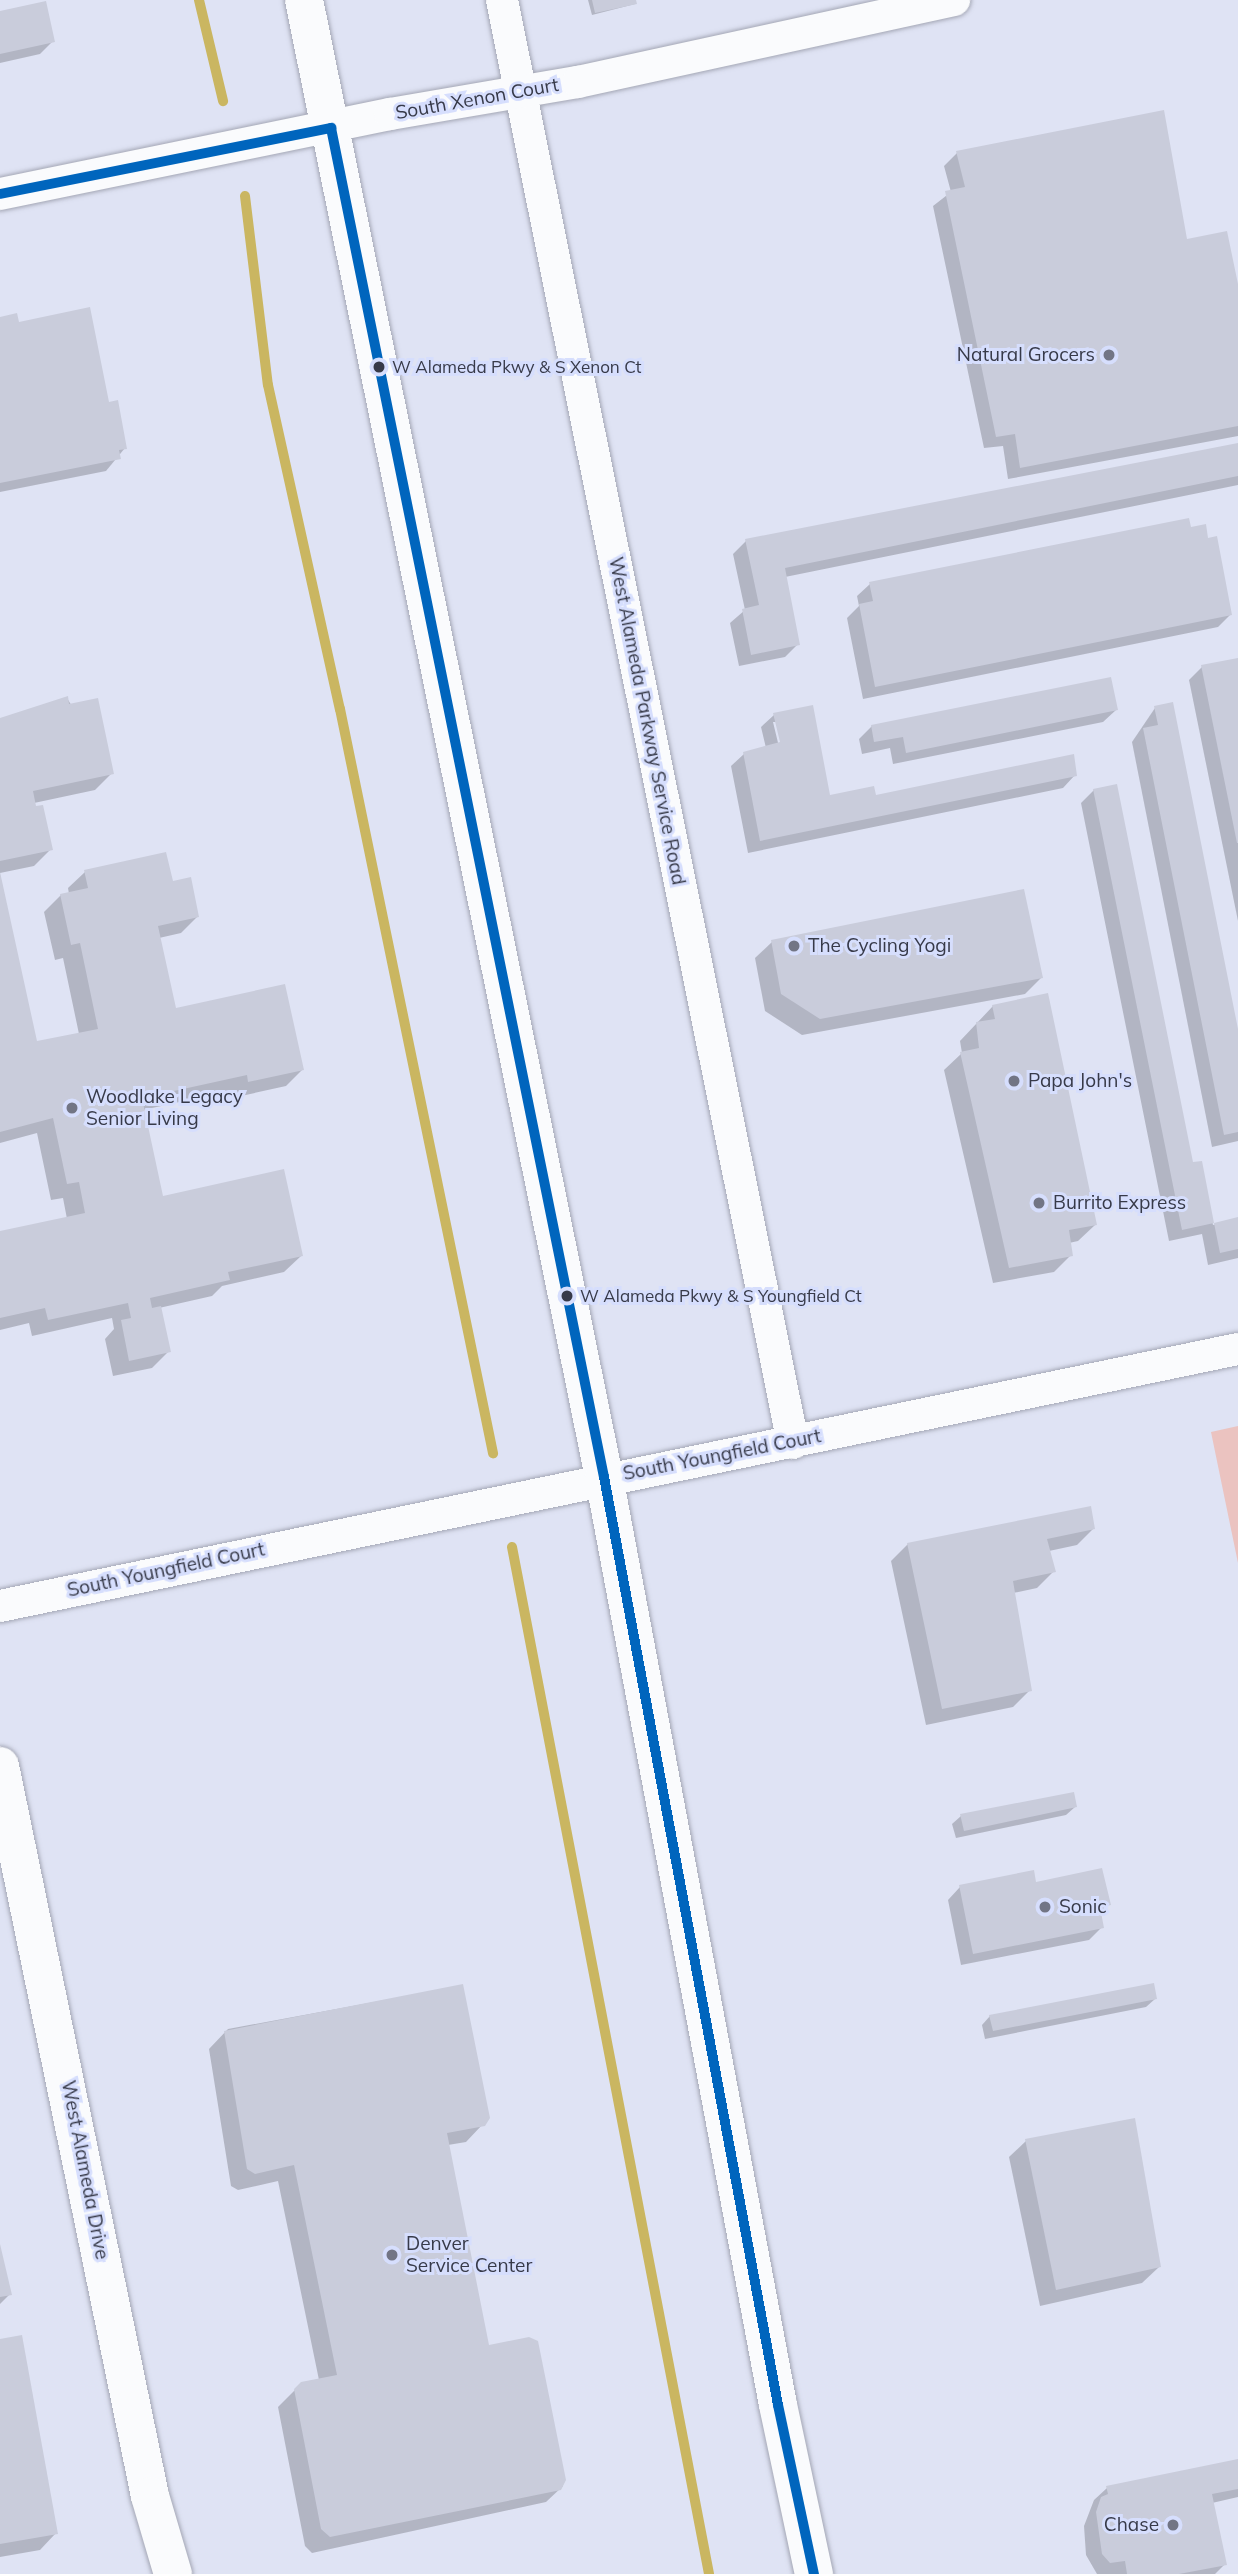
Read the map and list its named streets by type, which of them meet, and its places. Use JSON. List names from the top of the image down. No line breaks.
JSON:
{"streets":{"main road":["West Alameda Drive"],"street":["South Xenon Court","West Alameda Parkway Service Road","South Youngfield Court"]},"crossings":[["South Xenon Court","West Alameda Parkway Service Road"],["West Alameda Parkway Service Road","South Youngfield Court"]],"places":["Natural Grocers","W Alameda Pkwy & S Xenon Ct","The Cycling Yogi","Papa John's","Woodlake Legacy Senior Living","Burrito Express","W Alameda Pkwy & S Youngfield Ct","Sonic","Denver Service Center","Chase"]}
